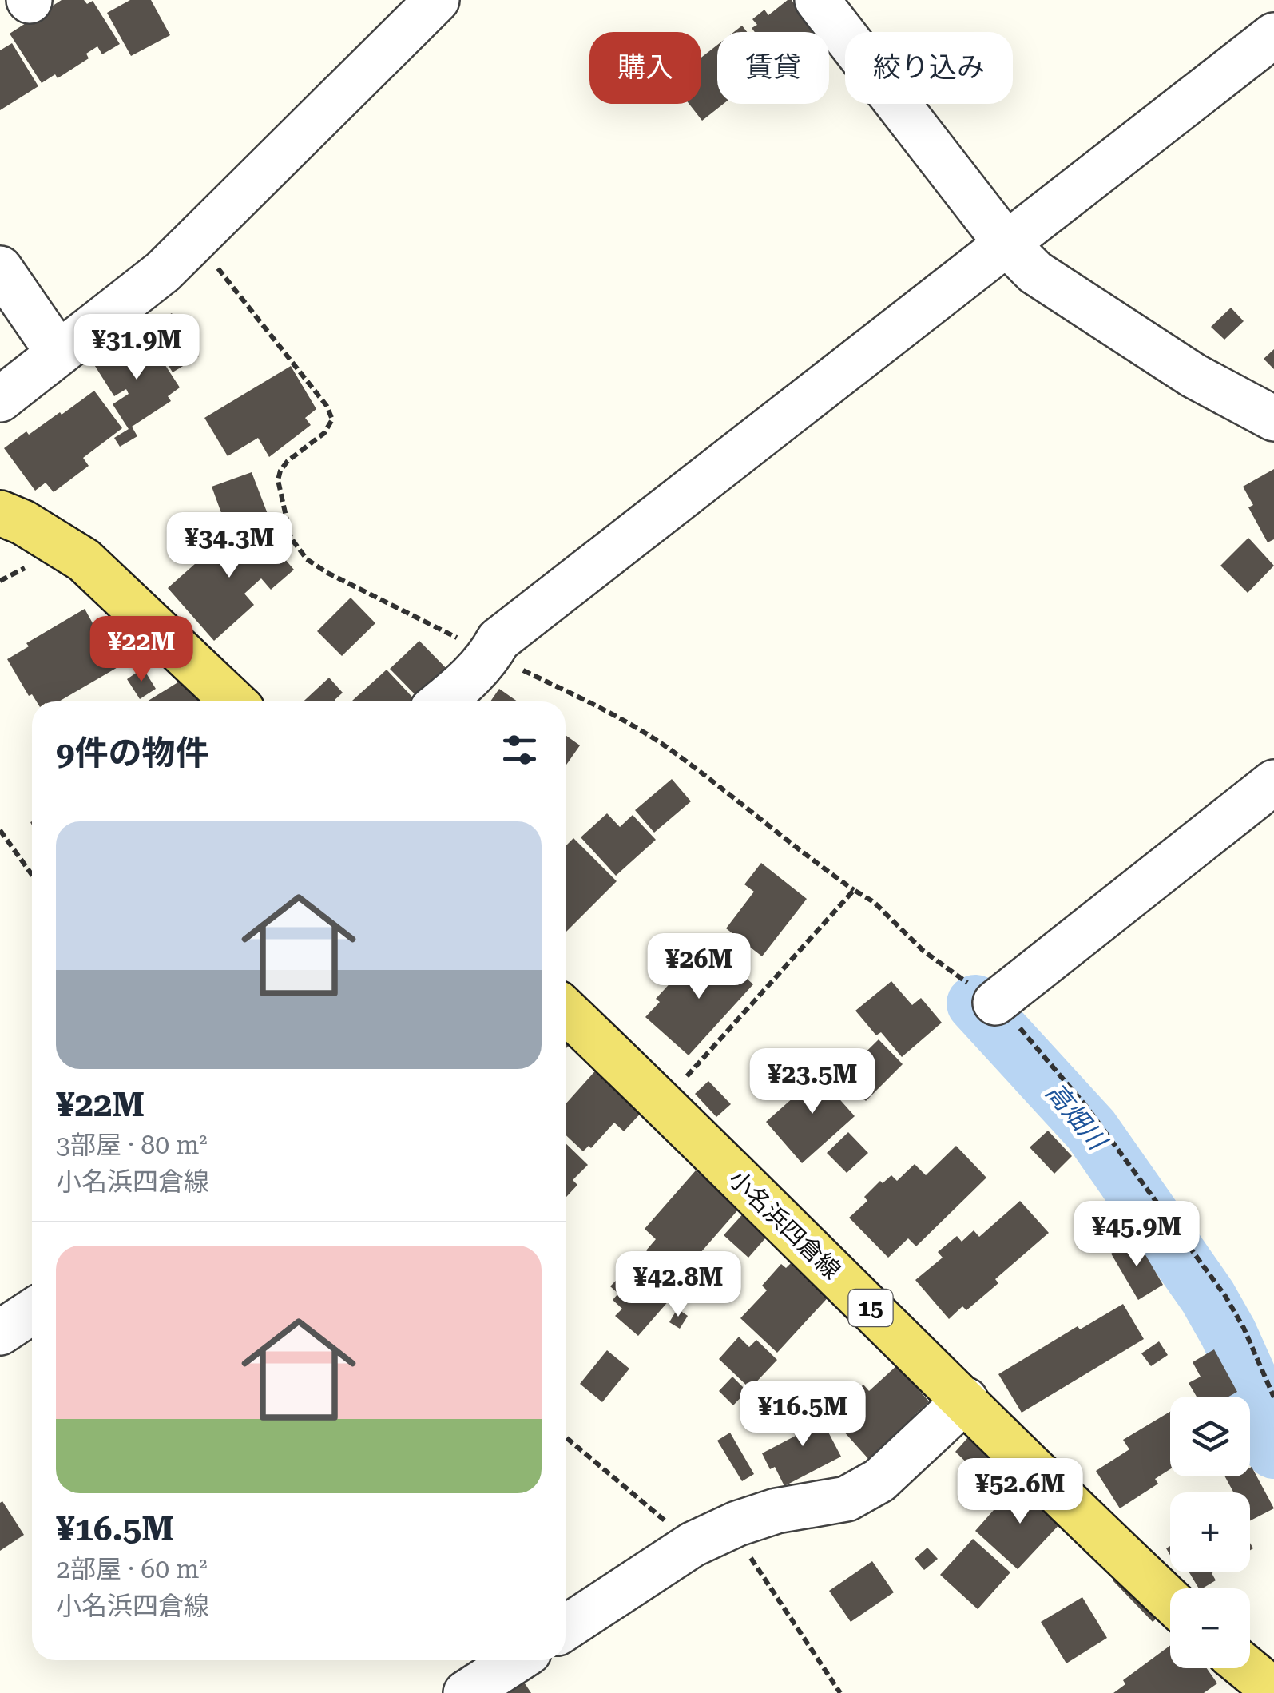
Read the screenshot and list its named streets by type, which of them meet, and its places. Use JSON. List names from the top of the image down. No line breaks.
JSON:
{"streets":{"main road":["小名浜四倉線","15"]},"water":["高畑川"],"page":{"chip":["購入","賃貸","絞り込み"],"price":["¥31.9M","¥34.3M","¥22M","¥26M","¥23.5M","¥45.9M","¥42.8M","¥16.5M","¥52.6M"],"heading":"9件の物件","list":[{"name":"¥22M","note":"3部屋 · 80 m² · 小名浜四倉線"},{"name":"¥16.5M","note":"2部屋 · 60 m² · 小名浜四倉線"}],"map_buttons":["+","−"]}}
